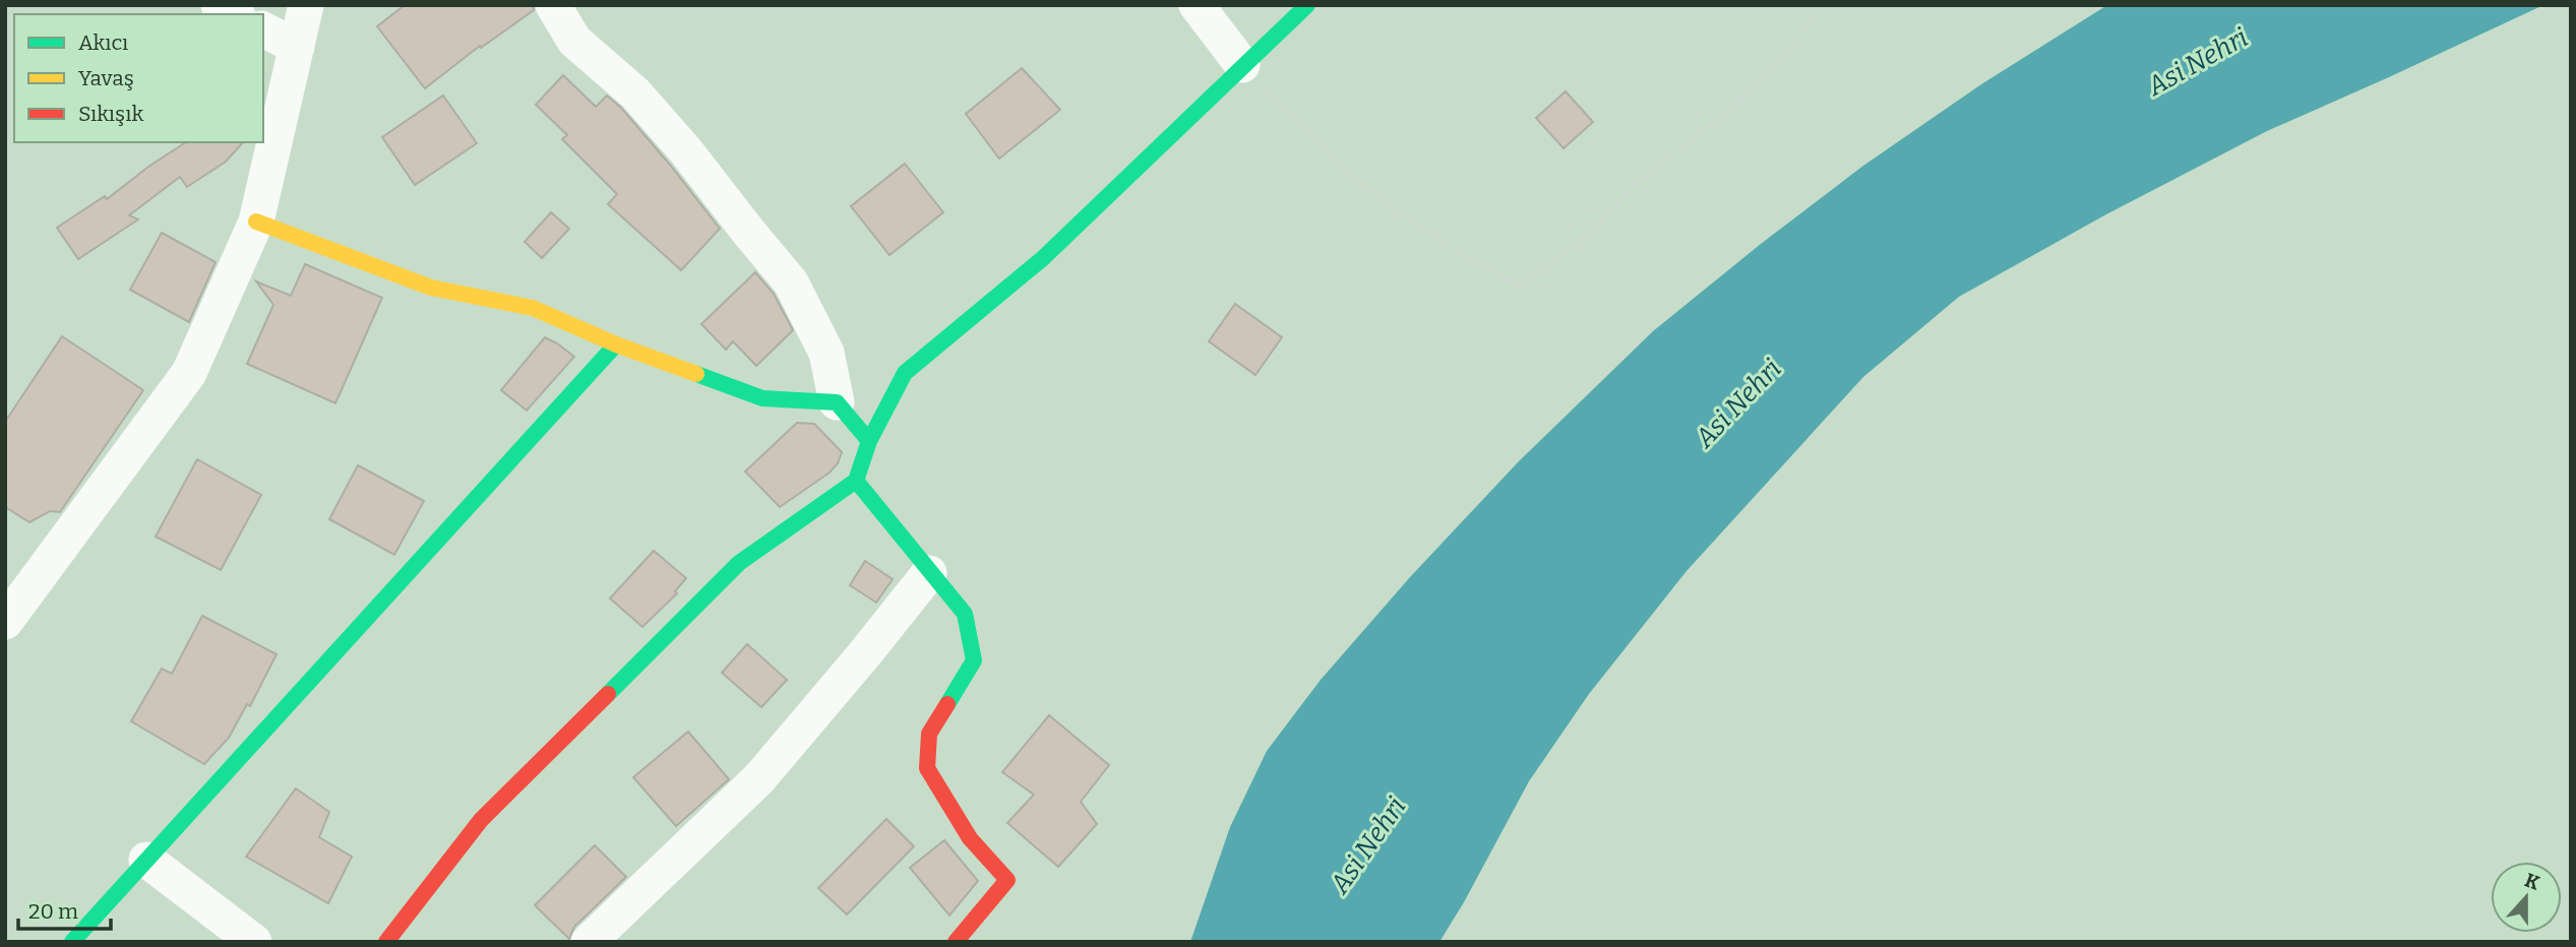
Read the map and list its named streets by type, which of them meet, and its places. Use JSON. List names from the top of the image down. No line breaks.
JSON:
{"water":["Asi Nehri"],"legend":["Akıcı","Yavaş","Sıkışık"],"scale_bar":"20 m","north":"top"}
